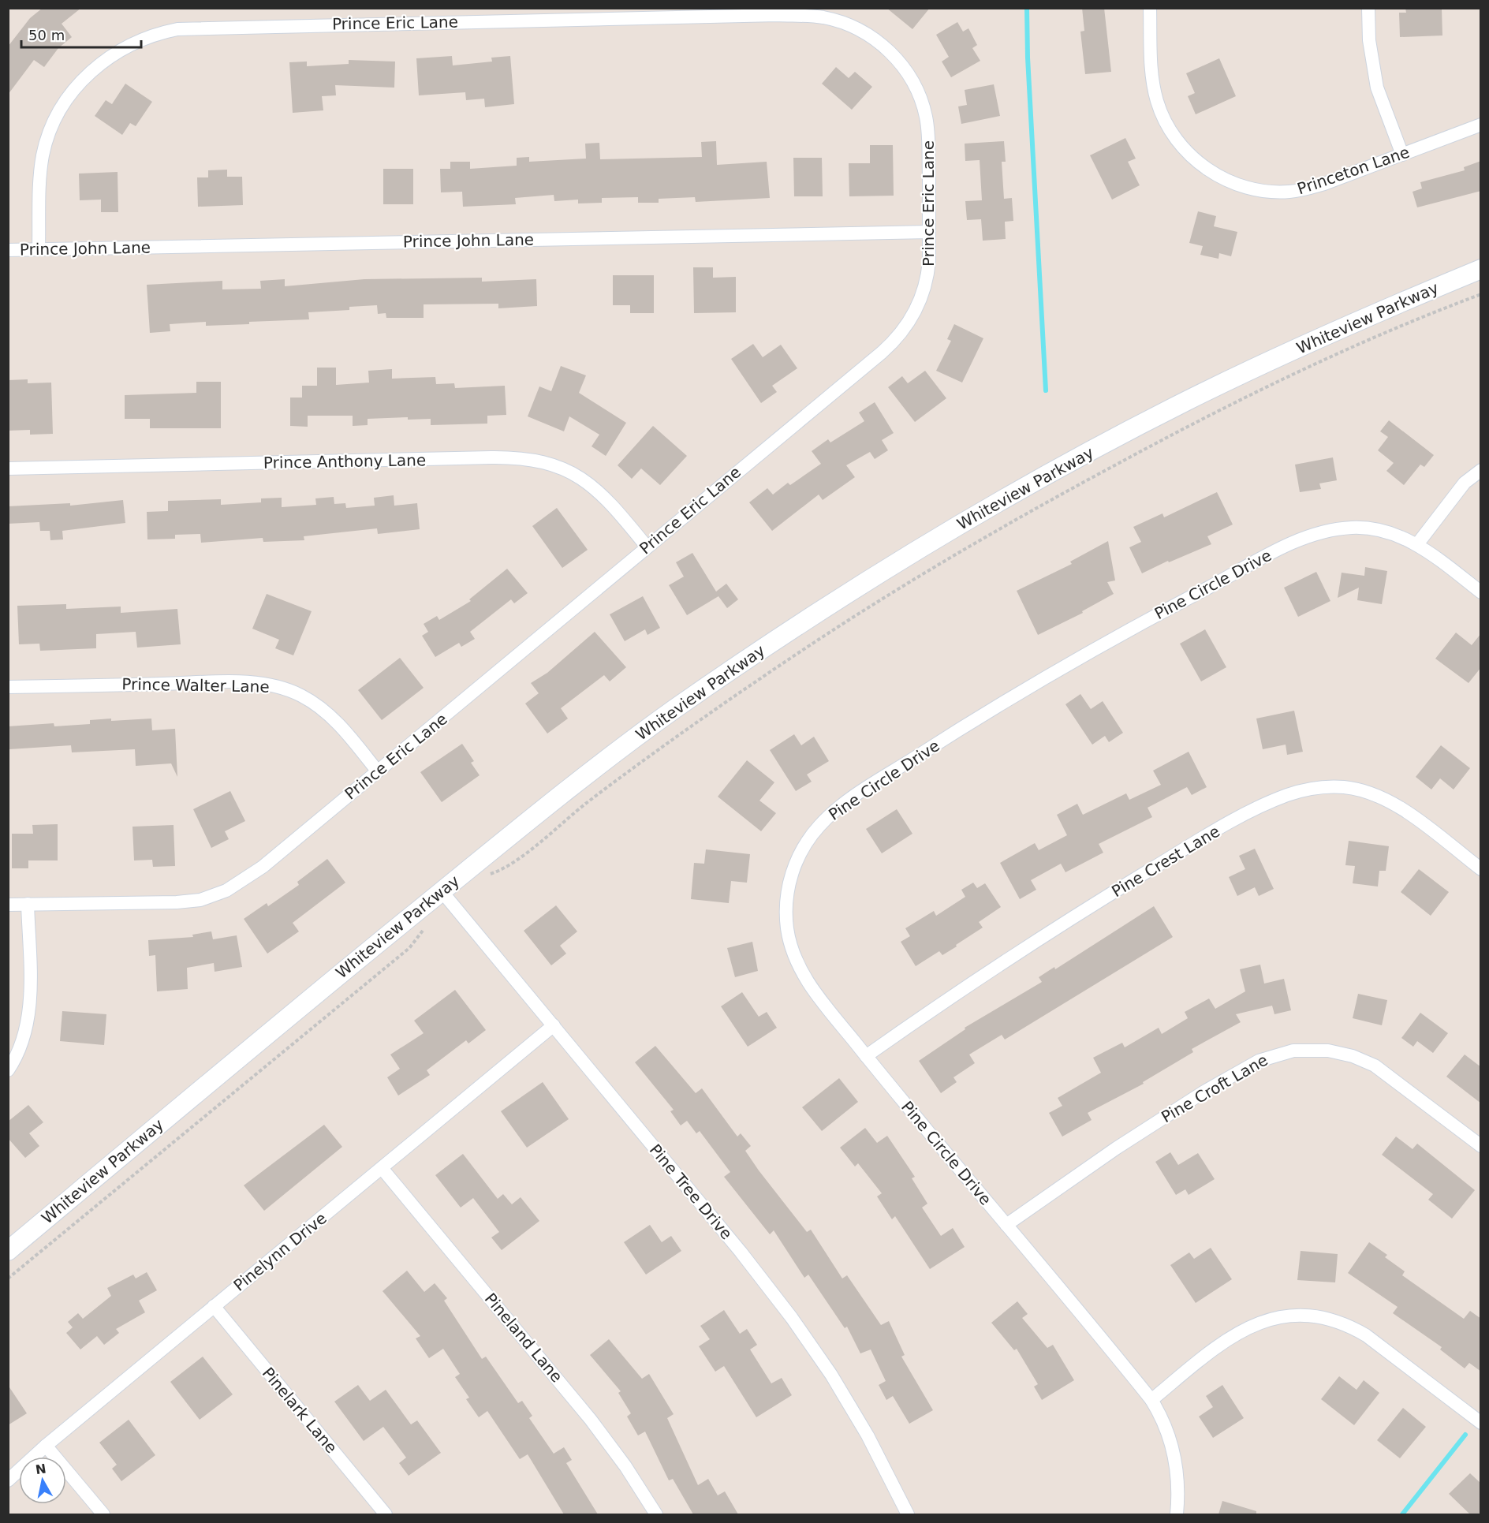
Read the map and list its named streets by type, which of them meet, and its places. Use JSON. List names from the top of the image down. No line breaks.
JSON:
{"streets":{"street":["Prince Eric Lane","Princeton Lane","Prince John Lane","Whiteview Parkway","Prince Anthony Lane","Pine Circle Drive","Prince Walter Lane","Pine Crest Lane","Pine Croft Lane","Pine Tree Drive","Pinelynn Drive","Pineland Lane","Pinelark Lane"]},"crossings":[["Prince Eric Lane","Prince John Lane"],["Prince Eric Lane","Prince Anthony Lane"],["Prince Eric Lane","Prince Walter Lane"],["Whiteview Parkway","Pine Tree Drive"],["Pine Circle Drive","Pine Crest Lane"],["Pine Circle Drive","Pine Croft Lane"],["Pine Tree Drive","Pinelynn Drive"],["Pinelynn Drive","Pineland Lane"],["Pinelynn Drive","Pinelark Lane"]],"scale_bar":"50 m","north":"top"}
